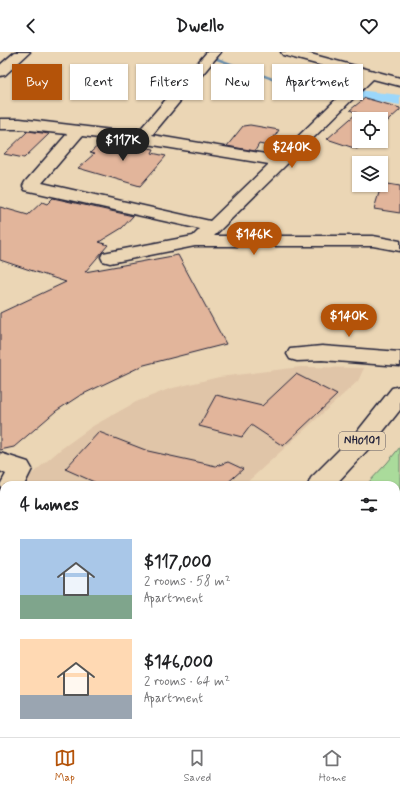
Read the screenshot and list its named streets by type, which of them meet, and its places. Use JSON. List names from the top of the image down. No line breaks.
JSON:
{"streets":{"main road":["NH0101"]},"page":{"header":"Dwello","chip":["Buy","Rent","Filters","New","Apartment"],"price":["$117K","$240K","$146K","$140K"],"heading":"4 homes","list":[{"name":"$117,000","note":"2 rooms · 58 m² · Apartment"},{"name":"$146,000","note":"2 rooms · 64 m² · Apartment"}],"tabs":["Map","Saved","Home"]}}
